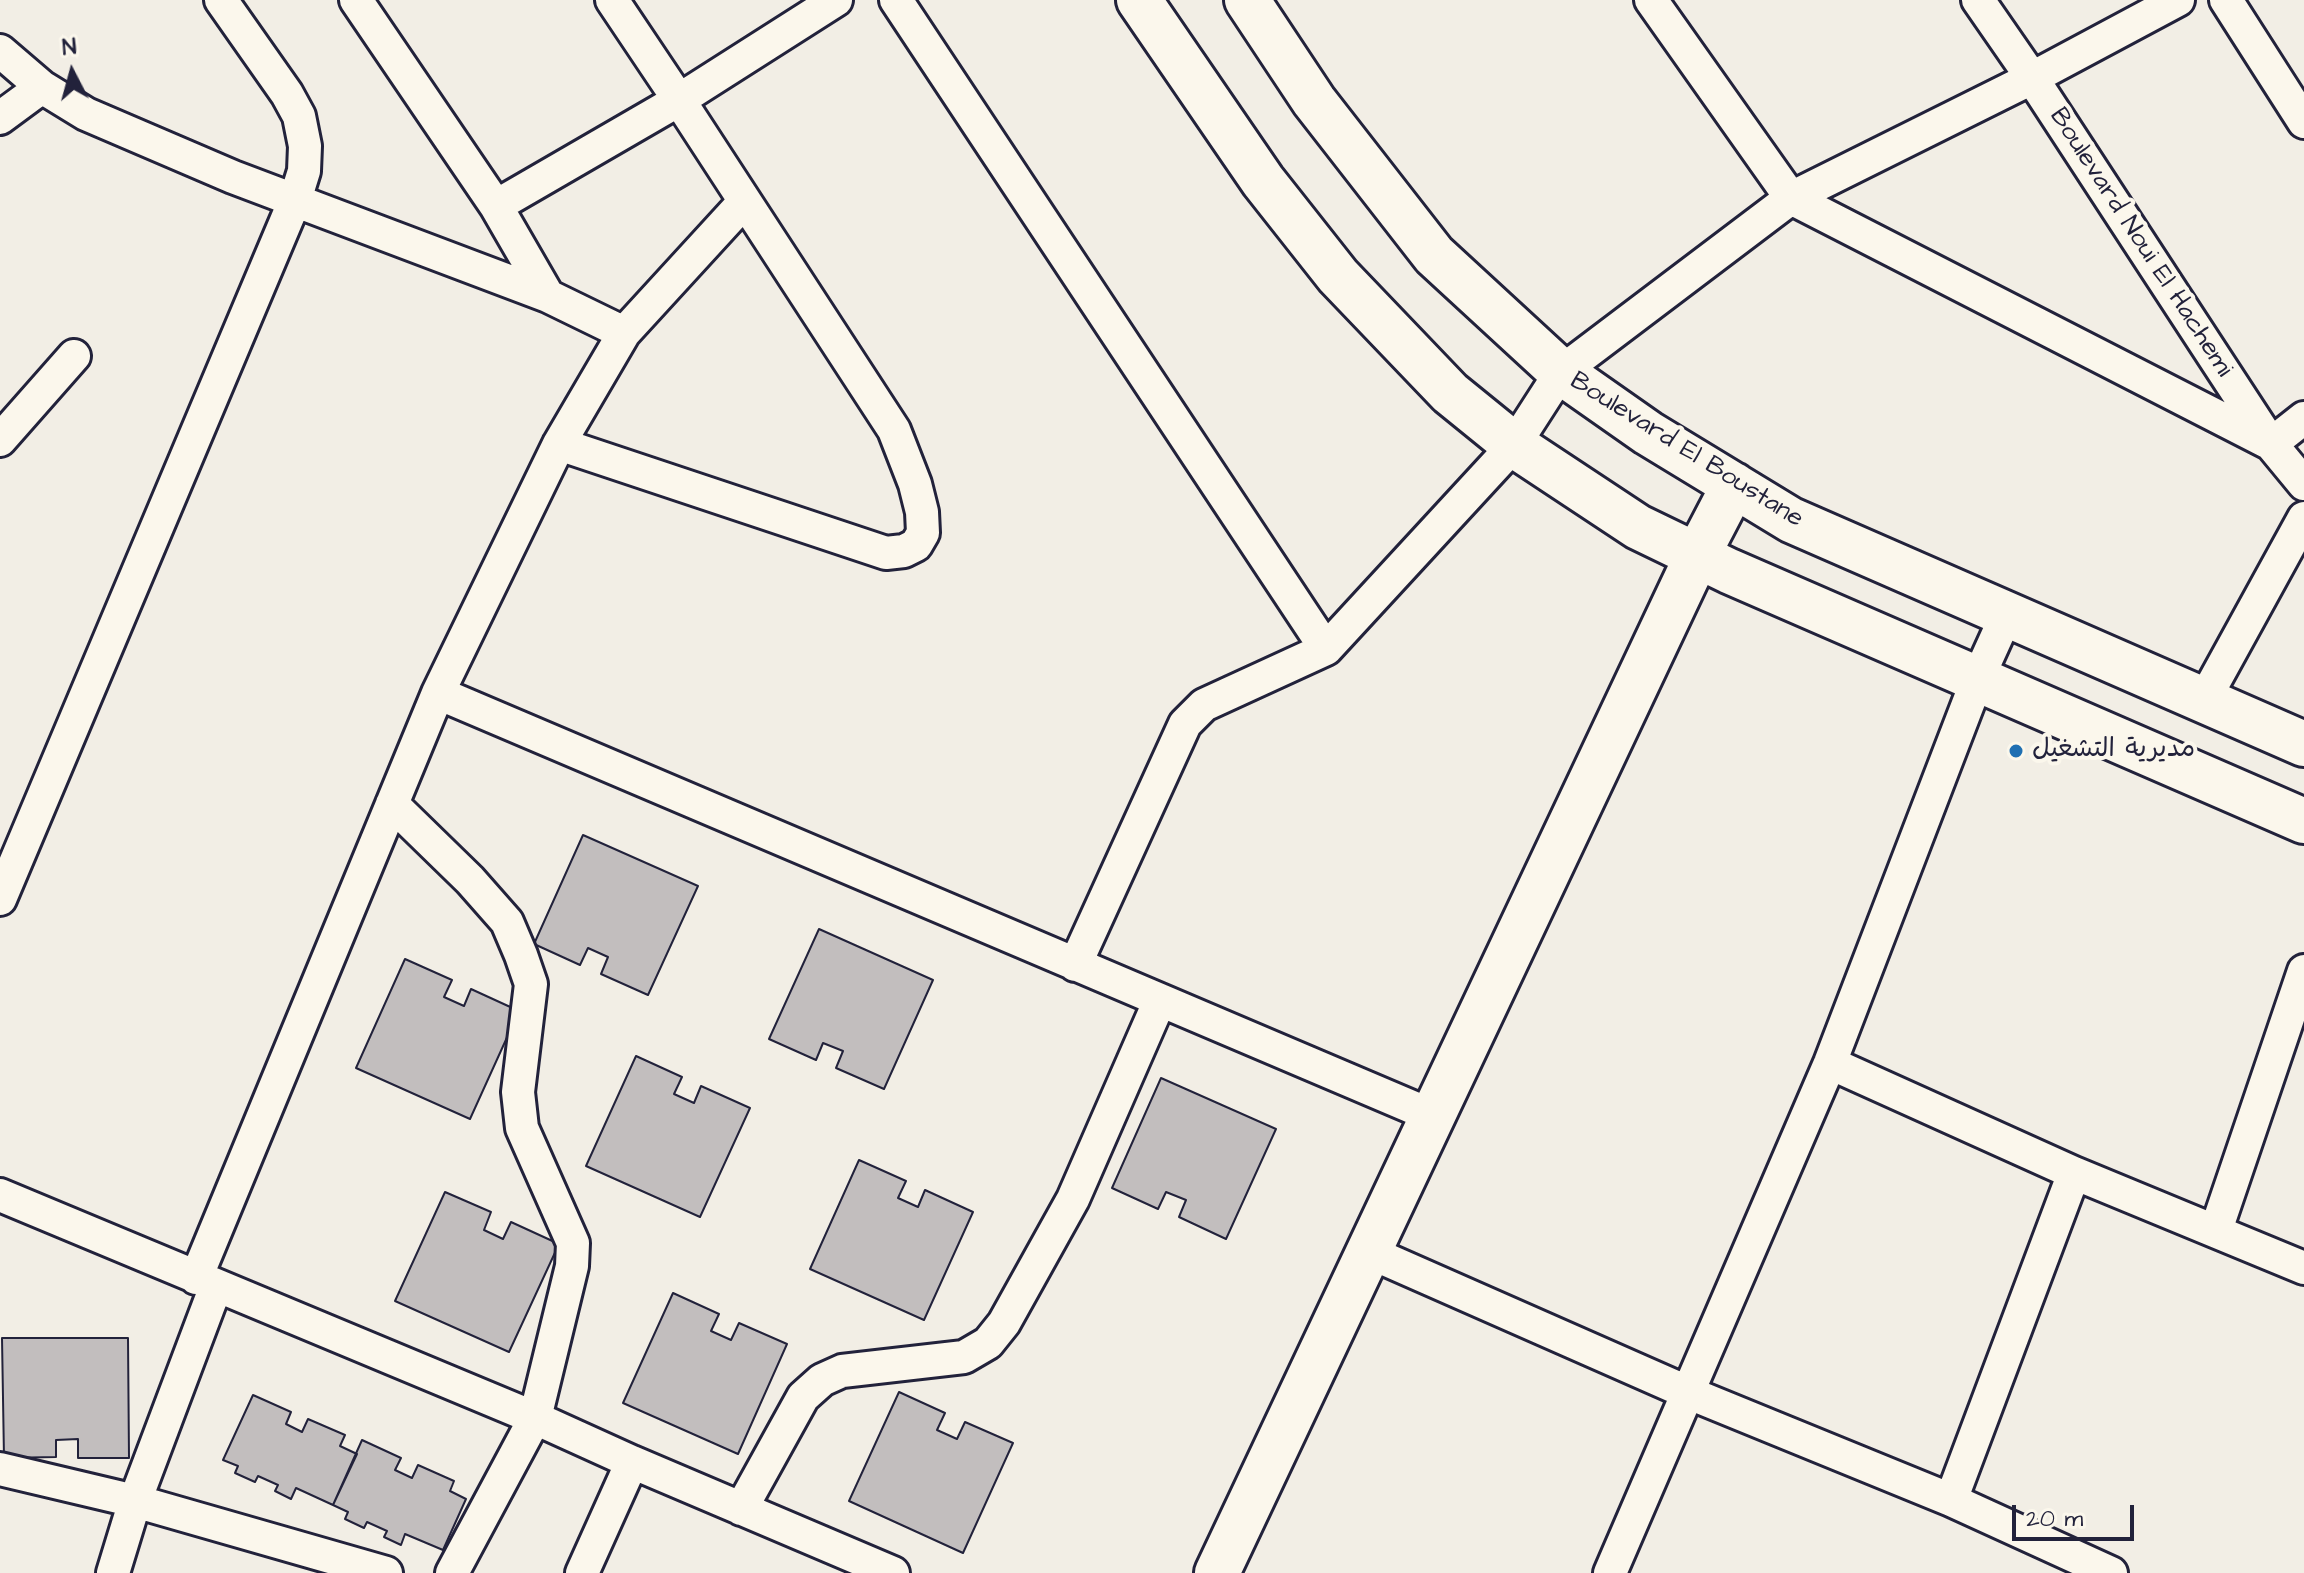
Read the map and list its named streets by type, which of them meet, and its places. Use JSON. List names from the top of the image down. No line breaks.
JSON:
{"streets":{"main road":["Boulevard El Boustane"],"street":["Boulevard Noui El Hachemi"]},"places":["مديرية التشغيل"],"scale_bar":"20 m","north":"top"}
